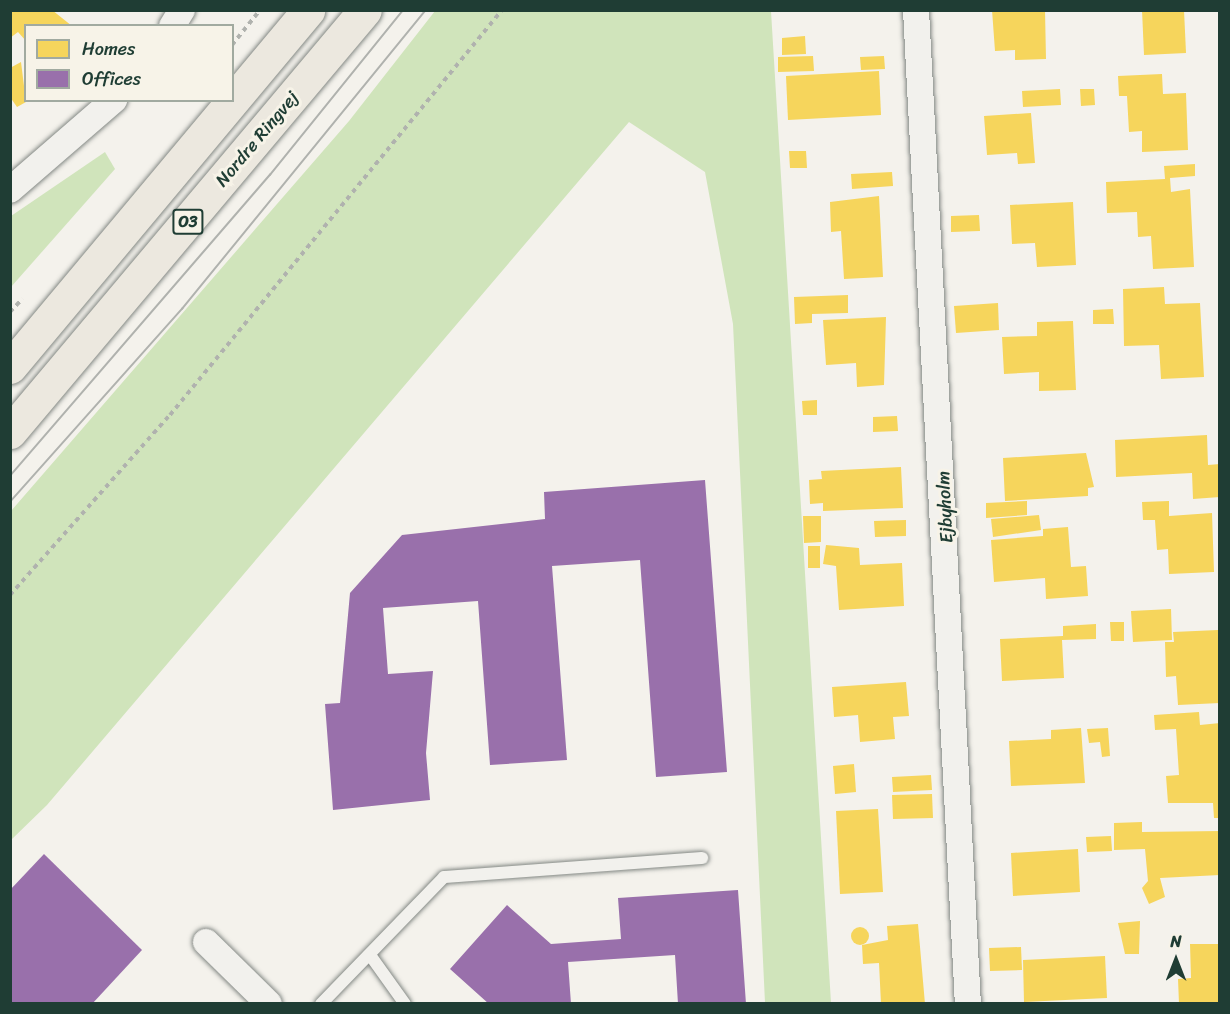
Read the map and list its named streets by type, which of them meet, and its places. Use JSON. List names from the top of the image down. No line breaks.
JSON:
{"streets":{"main road":["Nordre Ringvej","O3"],"street":["Ejbyholm"]},"legend":["Homes","Offices"],"north":"top"}
